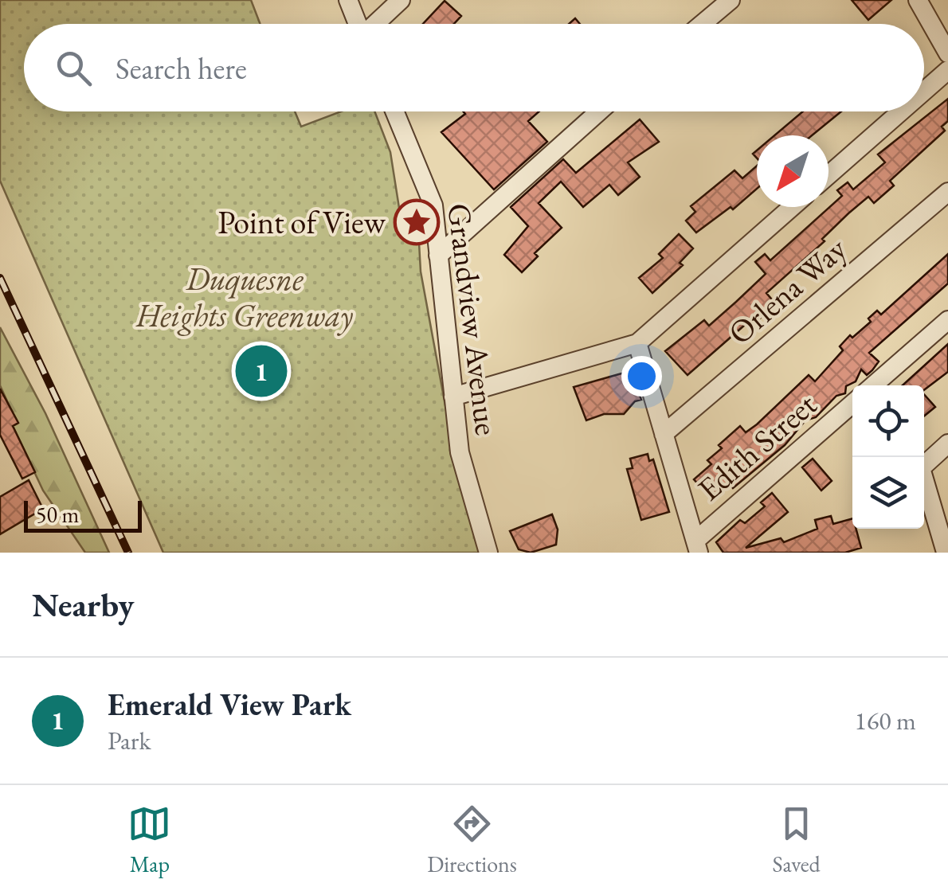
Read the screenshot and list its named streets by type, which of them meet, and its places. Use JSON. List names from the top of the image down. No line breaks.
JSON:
{"streets":{"street":["Orlena Way","Grandview Avenue","Edith Street"]},"parks":["Duquesne Heights Greenway"],"places":{"place":["Point of View"]},"scale_bar":"50 m","north":"bottom left","page":{"search":"Search here","pins":"1","scale":"50 m","heading":"Nearby","list":[{"mark":"1","name":"Emerald View Park","note":"Park","value":"160 m"}],"nav":["Map","Directions","Saved"]}}
